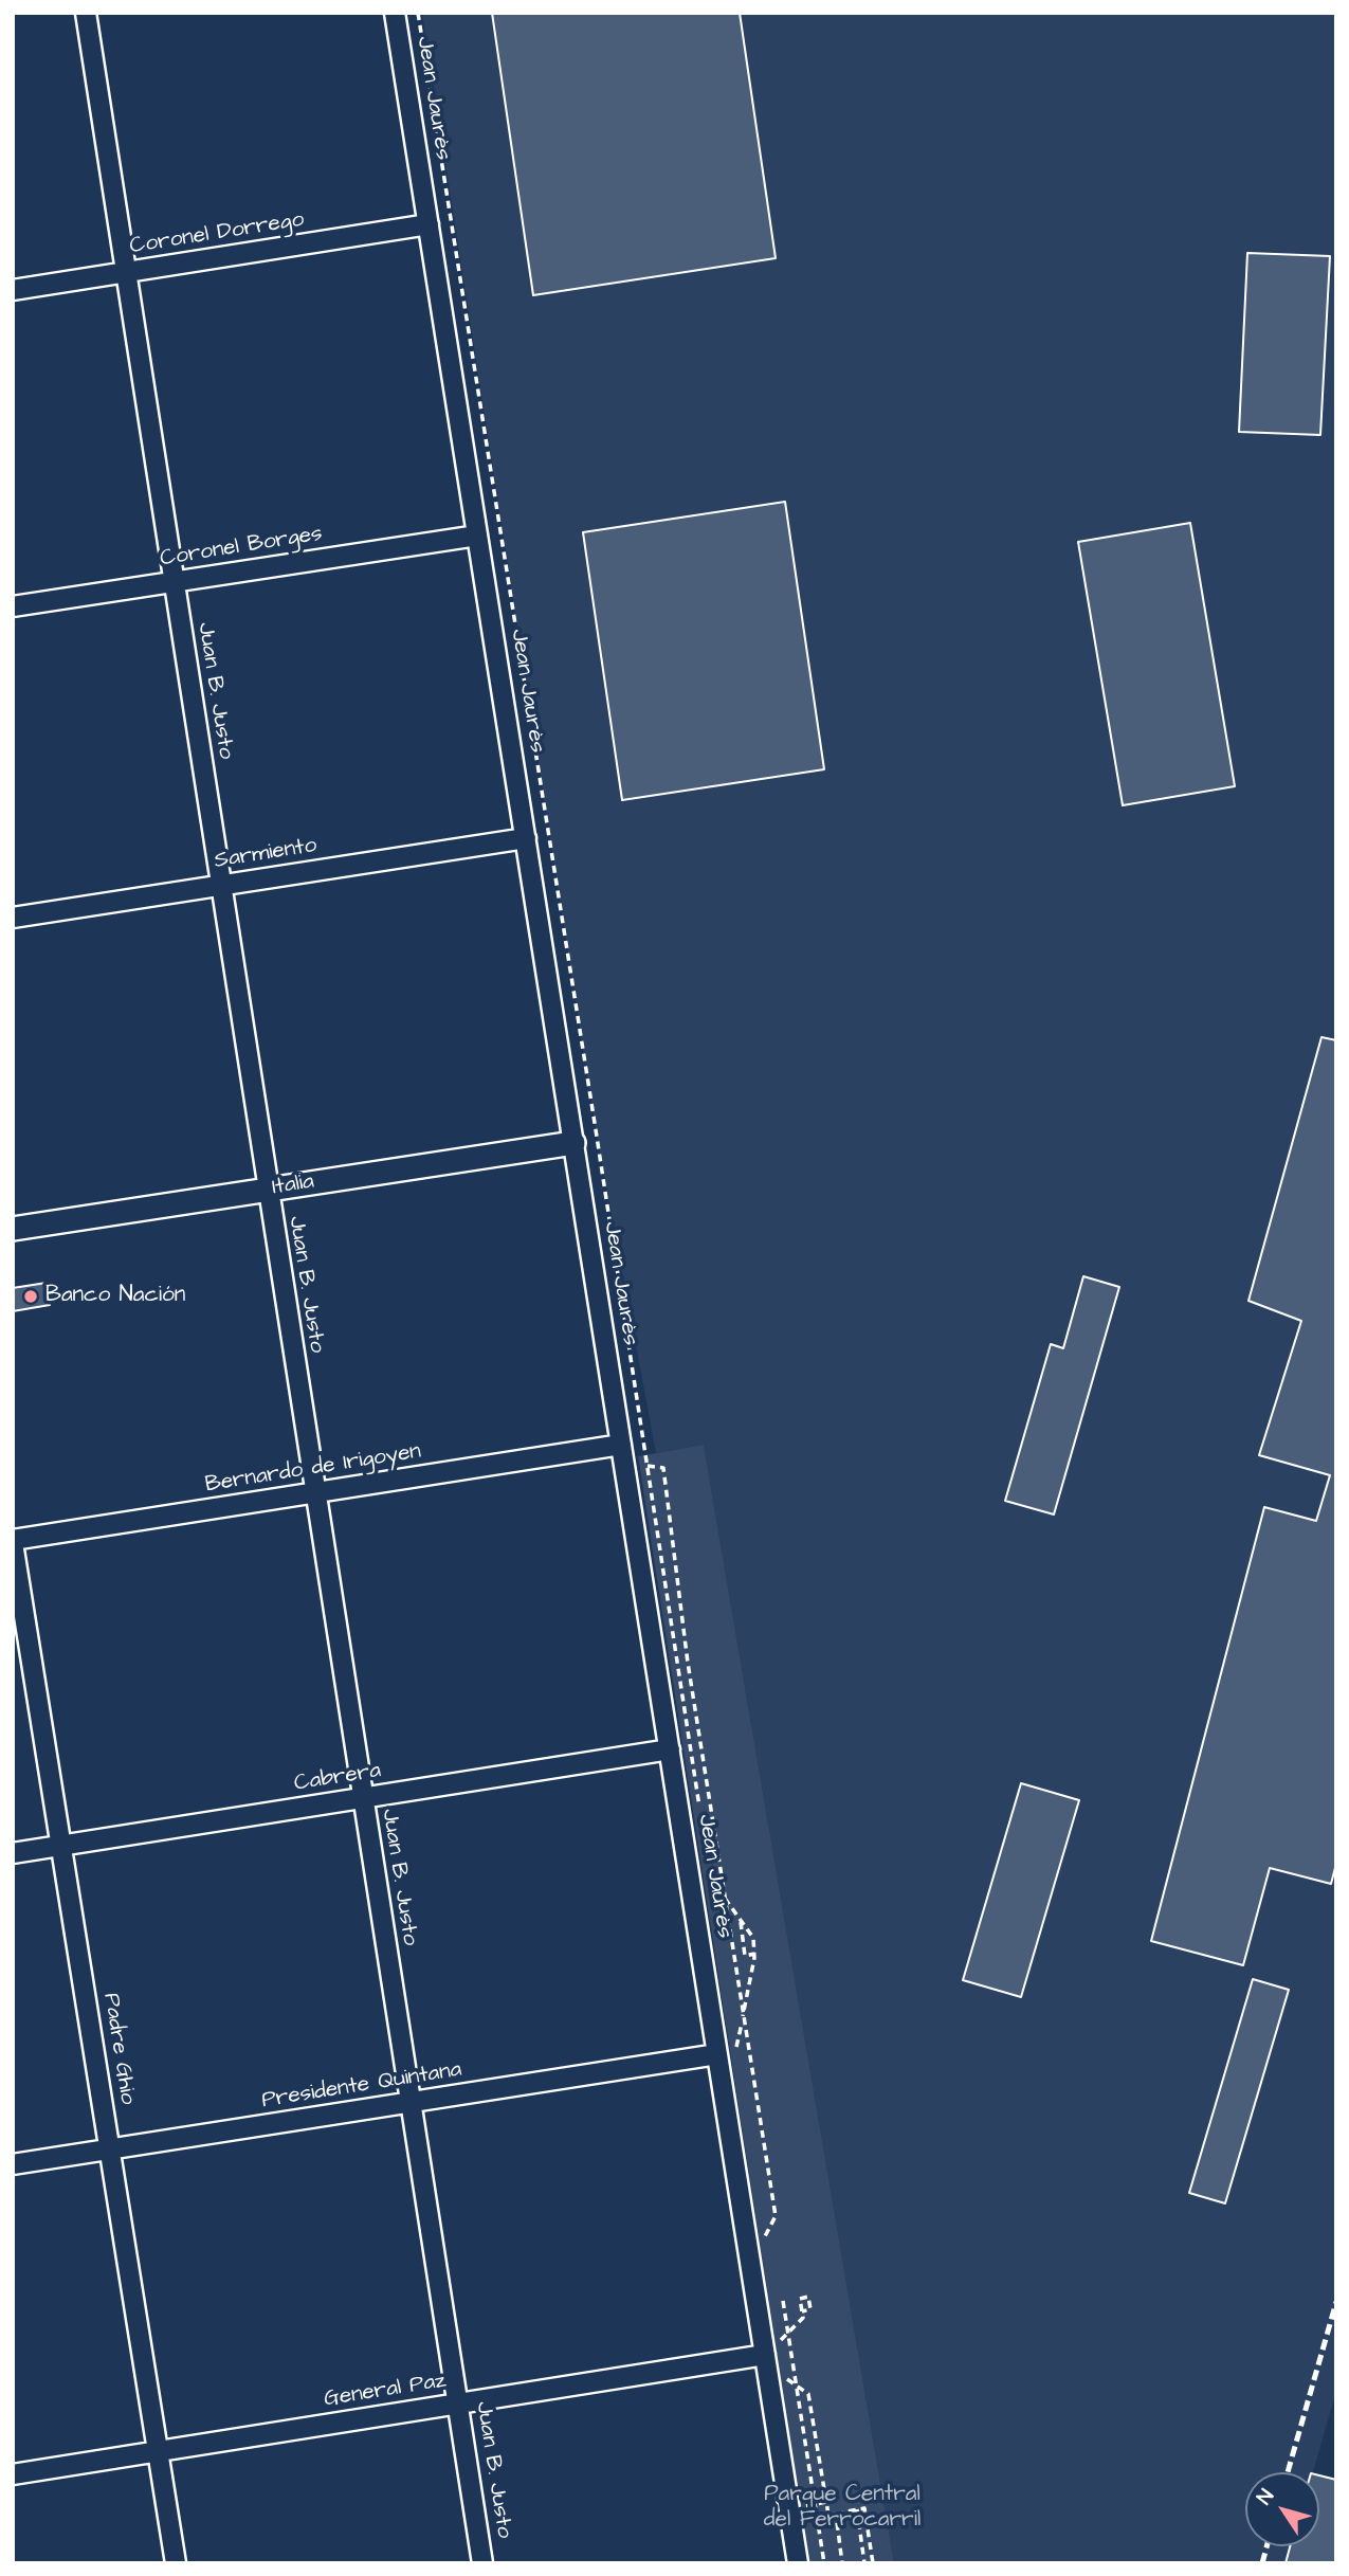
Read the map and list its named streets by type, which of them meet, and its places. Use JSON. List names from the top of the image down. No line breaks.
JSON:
{"streets":{"street":["Jean Jaurès","Coronel Dorrego","Coronel Borges","Juan B. Justo","Sarmiento","Italia","Bernardo de Irigoyen","Cabrera","Padre Ghio","Presidente Quintana","General Paz"]},"crossings":[["Jean Jaurès","Coronel Dorrego"],["Jean Jaurès","Coronel Borges"],["Jean Jaurès","Sarmiento"],["Jean Jaurès","Italia"],["Jean Jaurès","Bernardo de Irigoyen"],["Jean Jaurès","Cabrera"],["Jean Jaurès","Presidente Quintana"],["Jean Jaurès","General Paz"],["Coronel Dorrego","Juan B. Justo"],["Coronel Borges","Juan B. Justo"],["Juan B. Justo","Sarmiento"],["Juan B. Justo","Italia"],["Juan B. Justo","Bernardo de Irigoyen"],["Juan B. Justo","Cabrera"],["Juan B. Justo","Presidente Quintana"],["Juan B. Justo","General Paz"],["Bernardo de Irigoyen","Padre Ghio"],["Cabrera","Padre Ghio"],["Padre Ghio","Presidente Quintana"],["Padre Ghio","General Paz"]],"parks":["Parque Central del Ferrocarril"],"places":["Banco Nación"],"north":"top left"}
